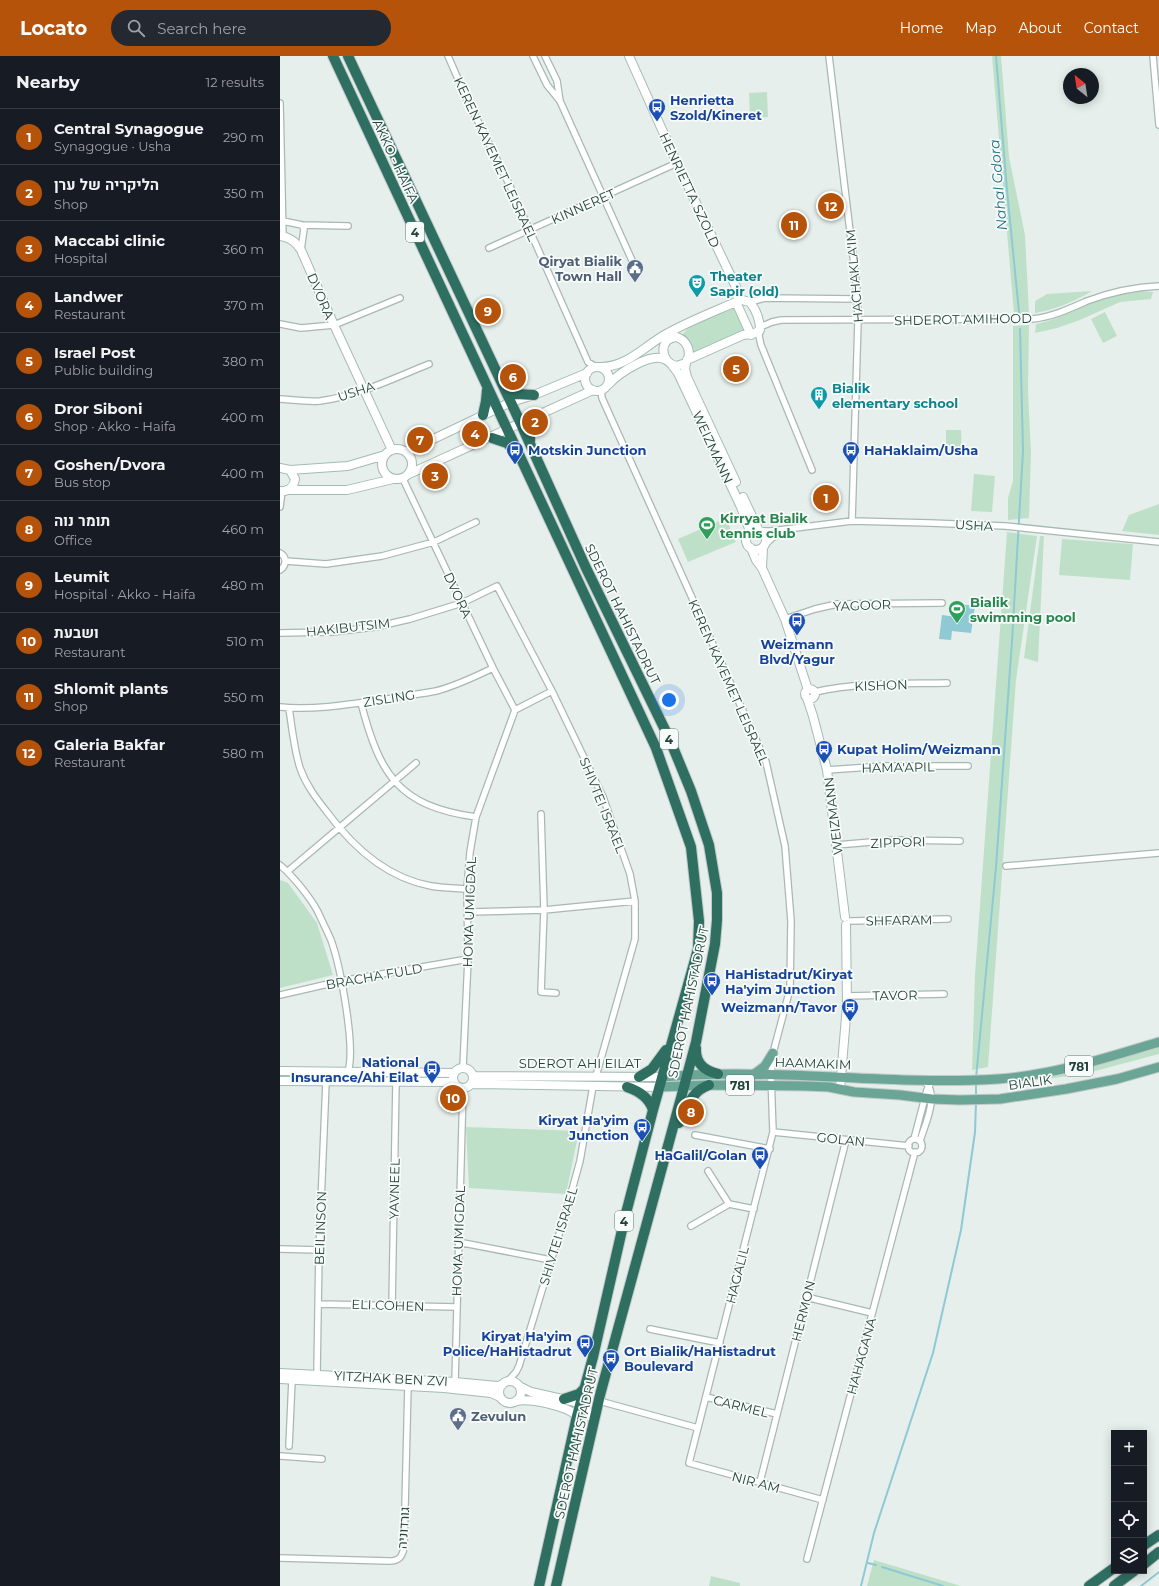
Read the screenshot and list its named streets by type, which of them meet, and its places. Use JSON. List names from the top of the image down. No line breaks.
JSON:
{"streets":{"highway":["AKKO - HAIFA","4","SDEROT HAHISTADRUT"],"main road":["SDEROT AHI EILAT","HAAMAKIM","781","BIALIK"],"street":["KEREN KAYEMET LEISRAEL","HENRIETTA SZOLD","KINNERET","HACHAKLA'IM","DVORA","SHDEROT AMIHOOD","USHA","WEIZMANN","YAGOOR","HAKIBUTSIM","KISHON","ZISLING","HAMA'APIL","SHIVTEI ISRAEL","ZIPPORI","HOMA UMIGDAL","SHFARAM","BRACHA FULD","TAVOR","GOLAN","YAVNEEL","BEILINSON","HAGALIL","ELI COHEN","HERMON","HAHAGANA","YITZHAK BEN ZVI","CARMEL","NIR AM","גורדוניה"]},"crossings":[["KEREN KAYEMET LEISRAEL","KINNERET"],["KEREN KAYEMET LEISRAEL","HAAMAKIM"],["KEREN KAYEMET LEISRAEL","HAGALIL"],["AKKO - HAIFA","4"],["HENRIETTA SZOLD","KINNERET"],["4","SDEROT HAHISTADRUT"],["HACHAKLA'IM","SHDEROT AMIHOOD"],["HACHAKLA'IM","USHA"],["DVORA","USHA"],["DVORA","HAKIBUTSIM"],["DVORA","ZISLING"],["DVORA","SHIVTEI ISRAEL"],["DVORA","HOMA UMIGDAL"],["USHA","WEIZMANN"],["WEIZMANN","YAGOOR"],["WEIZMANN","KISHON"],["WEIZMANN","HAMA'APIL"],["WEIZMANN","ZIPPORI"],["WEIZMANN","SHFARAM"],["WEIZMANN","TAVOR"],["WEIZMANN","HAAMAKIM"],["SDEROT HAHISTADRUT","SDEROT AHI EILAT"],["SDEROT HAHISTADRUT","HAAMAKIM"],["SDEROT HAHISTADRUT","YITZHAK BEN ZVI"],["HAKIBUTSIM","SHIVTEI ISRAEL"],["SHIVTEI ISRAEL","SDEROT AHI EILAT"],["SHIVTEI ISRAEL","YITZHAK BEN ZVI"],["HOMA UMIGDAL","BRACHA FULD"],["HOMA UMIGDAL","SDEROT AHI EILAT"],["HOMA UMIGDAL","ELI COHEN"],["HOMA UMIGDAL","YITZHAK BEN ZVI"],["SDEROT AHI EILAT","HAAMAKIM"],["HAAMAKIM","BIALIK"],["HAAMAKIM","HAGALIL"],["GOLAN","HAGALIL"],["GOLAN","HERMON"],["GOLAN","HAHAGANA"],["YAVNEEL","ELI COHEN"],["BEILINSON","ELI COHEN"],["BEILINSON","YITZHAK BEN ZVI"],["HAGALIL","CARMEL"],["HAGALIL","NIR AM"],["HERMON","CARMEL"],["HERMON","NIR AM"],["HAHAGANA","NIR AM"],["YITZHAK BEN ZVI","גורדוניה"]],"water":["Nahal Gdora"],"places":{"bus stop":["Henrietta Szold/Kineret","Motskin Junction","HaHaklaim/Usha","Weizmann Blvd/Yagur","Kupat Holim/Weizmann","HaHistadrut/Kiryat Ha'yim Junction","Weizmann/Tavor","National Insurance/Ahi Eilat","Kiryat Ha'yim Junction","HaGalil/Golan","Kiryat Ha'yim Police/HaHistadrut","Ort Bialik/HaHistadrut Boulevard"],"public building":["Qiryat Bialik Town Hall","Zevulun"],"theatre":["Theater Sapir (old)"],"building":["Bialik elementary school"],"sports":["Kirryat Bialik tennis club","Bialik swimming pool"]},"north":"top left","page":{"header":"Locato","search":"Search here","nav":["Home","Map","About","Contact"],"heading":["Nearby","12 results"],"list":[{"mark":"1","name":"Central Synagogue","note":"Synagogue · Usha","value":"290 m"},{"mark":"2","name":"הליקריה של ערן","note":"Shop","value":"350 m"},{"mark":"3","name":"Maccabi clinic","note":"Hospital","value":"360 m"},{"mark":"4","name":"Landwer","note":"Restaurant","value":"370 m"},{"mark":"5","name":"Israel Post","note":"Public building","value":"380 m"},{"mark":"6","name":"Dror Siboni","note":"Shop · Akko - Haifa","value":"400 m"},{"mark":"7","name":"Goshen/Dvora","note":"Bus stop","value":"400 m"},{"mark":"8","name":"תומר נוה","note":"Office","value":"460 m"},{"mark":"9","name":"Leumit","note":"Hospital · Akko - Haifa","value":"480 m"},{"mark":"10","name":"ושבעת","note":"Restaurant","value":"510 m"},{"mark":"11","name":"Shlomit plants","note":"Shop","value":"550 m"},{"mark":"12","name":"Galeria Bakfar","note":"Restaurant","value":"580 m"}],"pins":["12","11","9","5","6","2","4","7","3","1","10","8"],"map_buttons":["+","−"]}}
